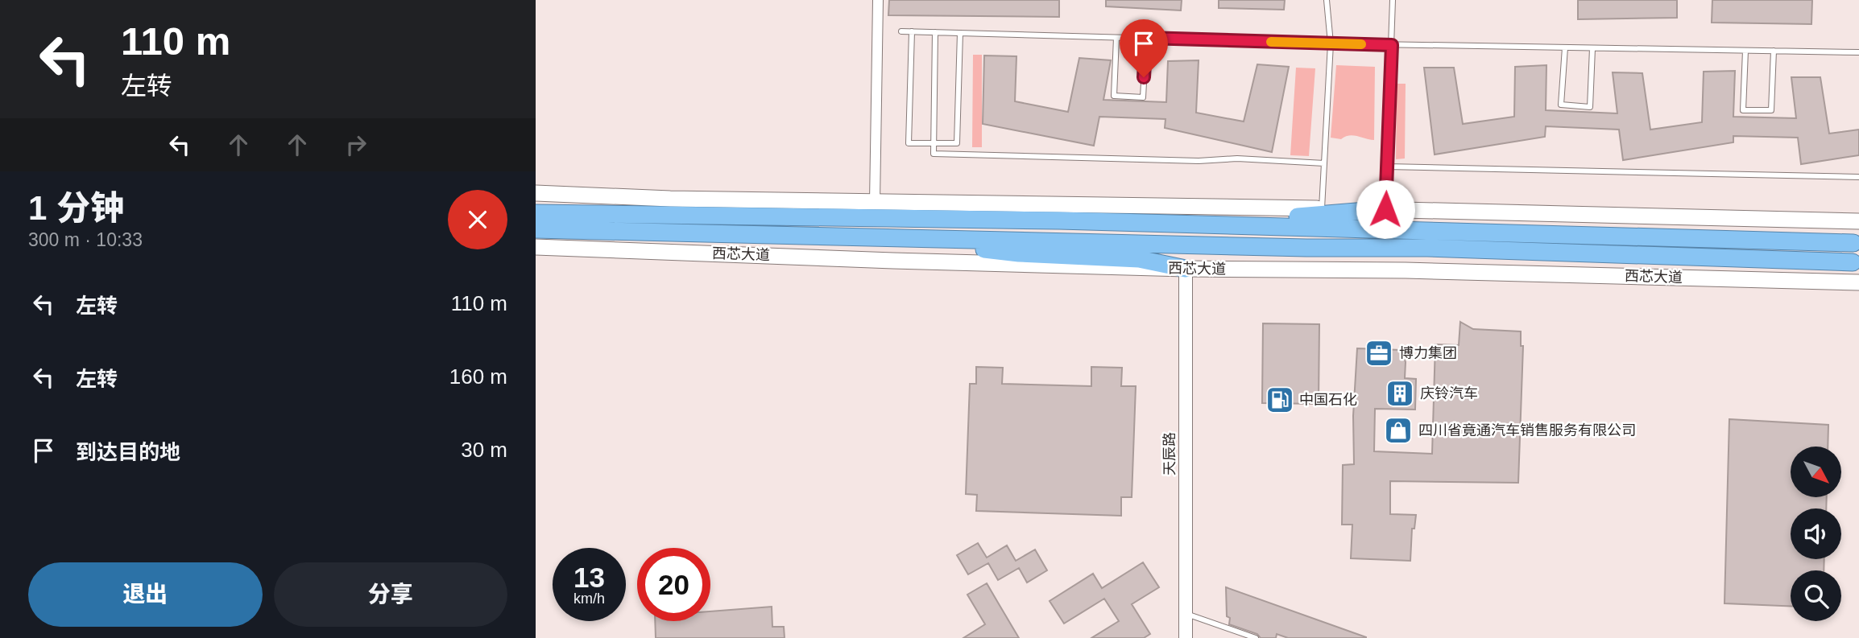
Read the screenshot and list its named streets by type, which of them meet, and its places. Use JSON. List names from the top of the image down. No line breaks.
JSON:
{"streets":{"highway":["西芯大道"],"street":["天辰路"]},"crossings":[["西芯大道","天辰路"]],"places":{"office":["博力集团"],"building":["庆铃汽车"],"fuel station":["中国石化"],"shop":["四川省竟通汽车销售服务有限公司"]},"north":"bottom right","page":{"turn":["110 m","左转"],"heading":["1 分钟","300 m · 10:33"],"list":[{"name":"左转","value":"110 m"},{"name":"左转","value":"160 m"},{"name":"到达目的地","value":"30 m"}],"speed":"13 km/h","limit":"20","buttons":["退出","分享"]}}
